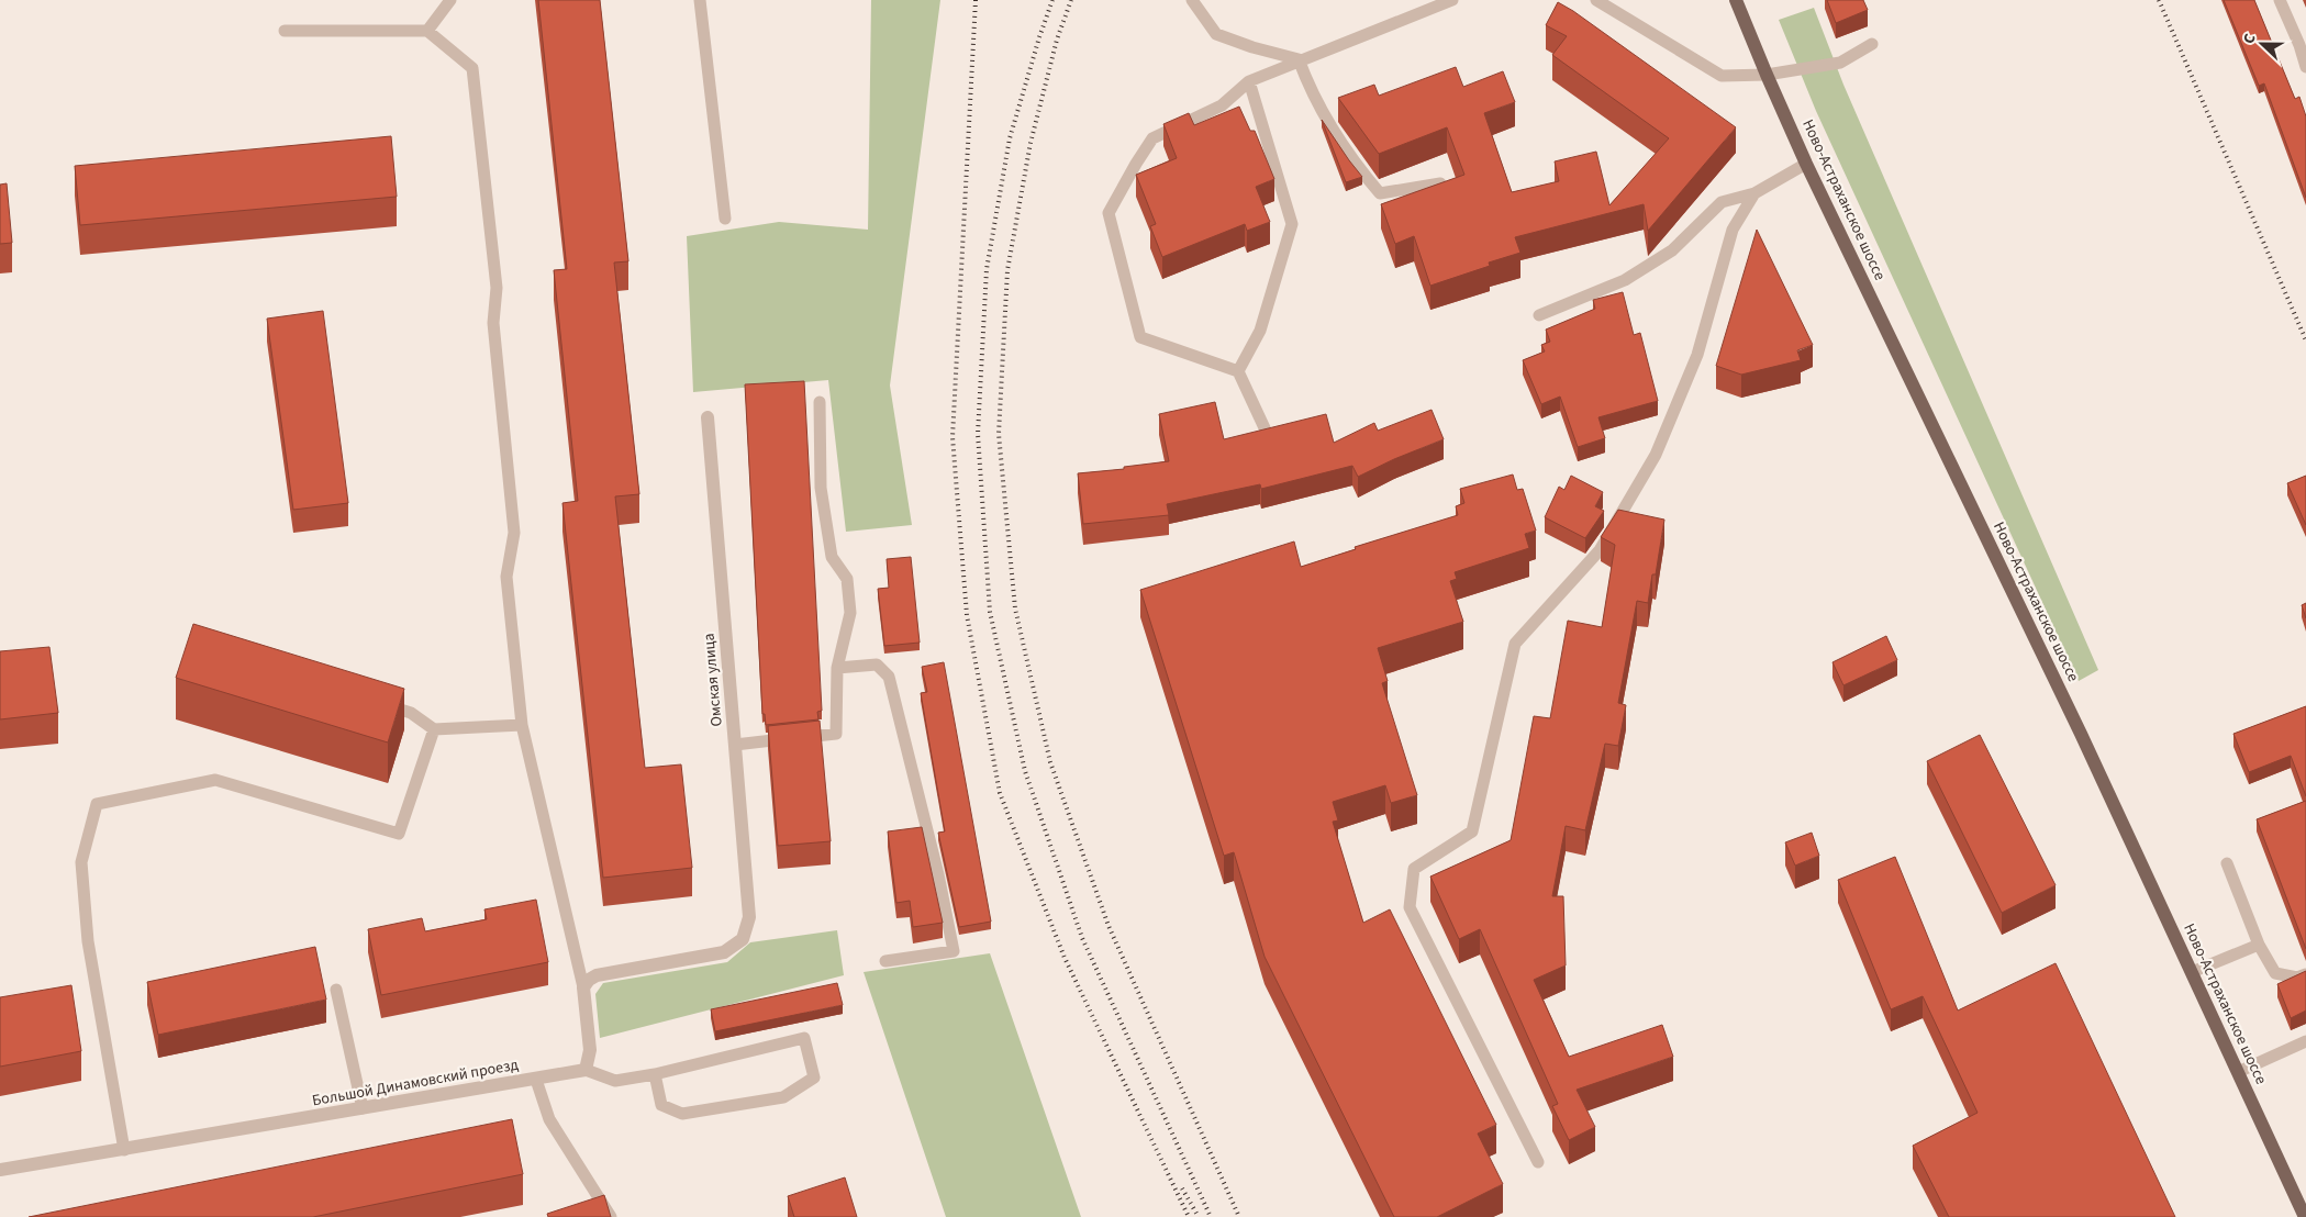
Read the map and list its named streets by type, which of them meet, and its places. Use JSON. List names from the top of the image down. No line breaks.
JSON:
{"streets":{"main road":["Ново-Астраханское шоссе"],"street":["Омская улица","Большой Динамовский проезд"]},"north":"left"}
